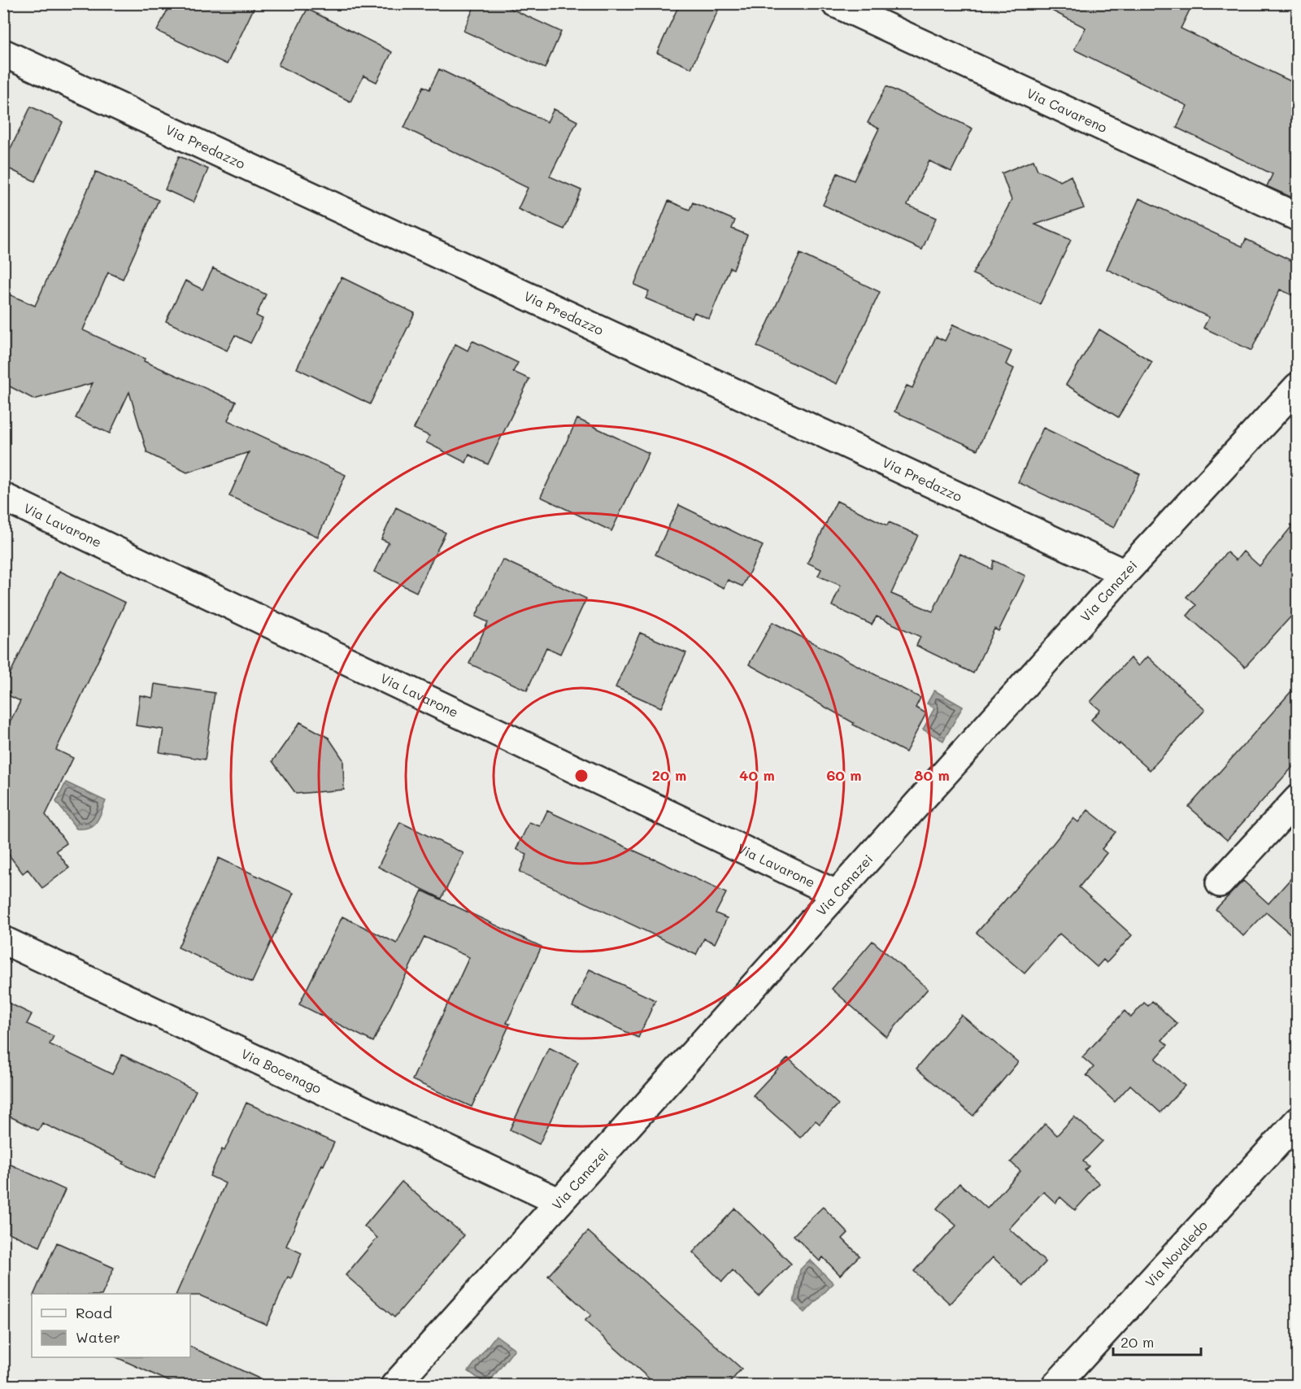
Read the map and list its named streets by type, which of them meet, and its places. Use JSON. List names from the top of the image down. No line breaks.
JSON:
{"streets":{"street":["Via Cavareno","Via Predazzo","Via Lavarone","Via Canazei","Via Bocenago","Via Novaledo"]},"crossings":[["Via Predazzo","Via Canazei"],["Via Lavarone","Via Canazei"],["Via Canazei","Via Bocenago"]],"legend":["Road","Water"],"scale_bar":"20 m","rings":["20 m","40 m","60 m","80 m"]}
